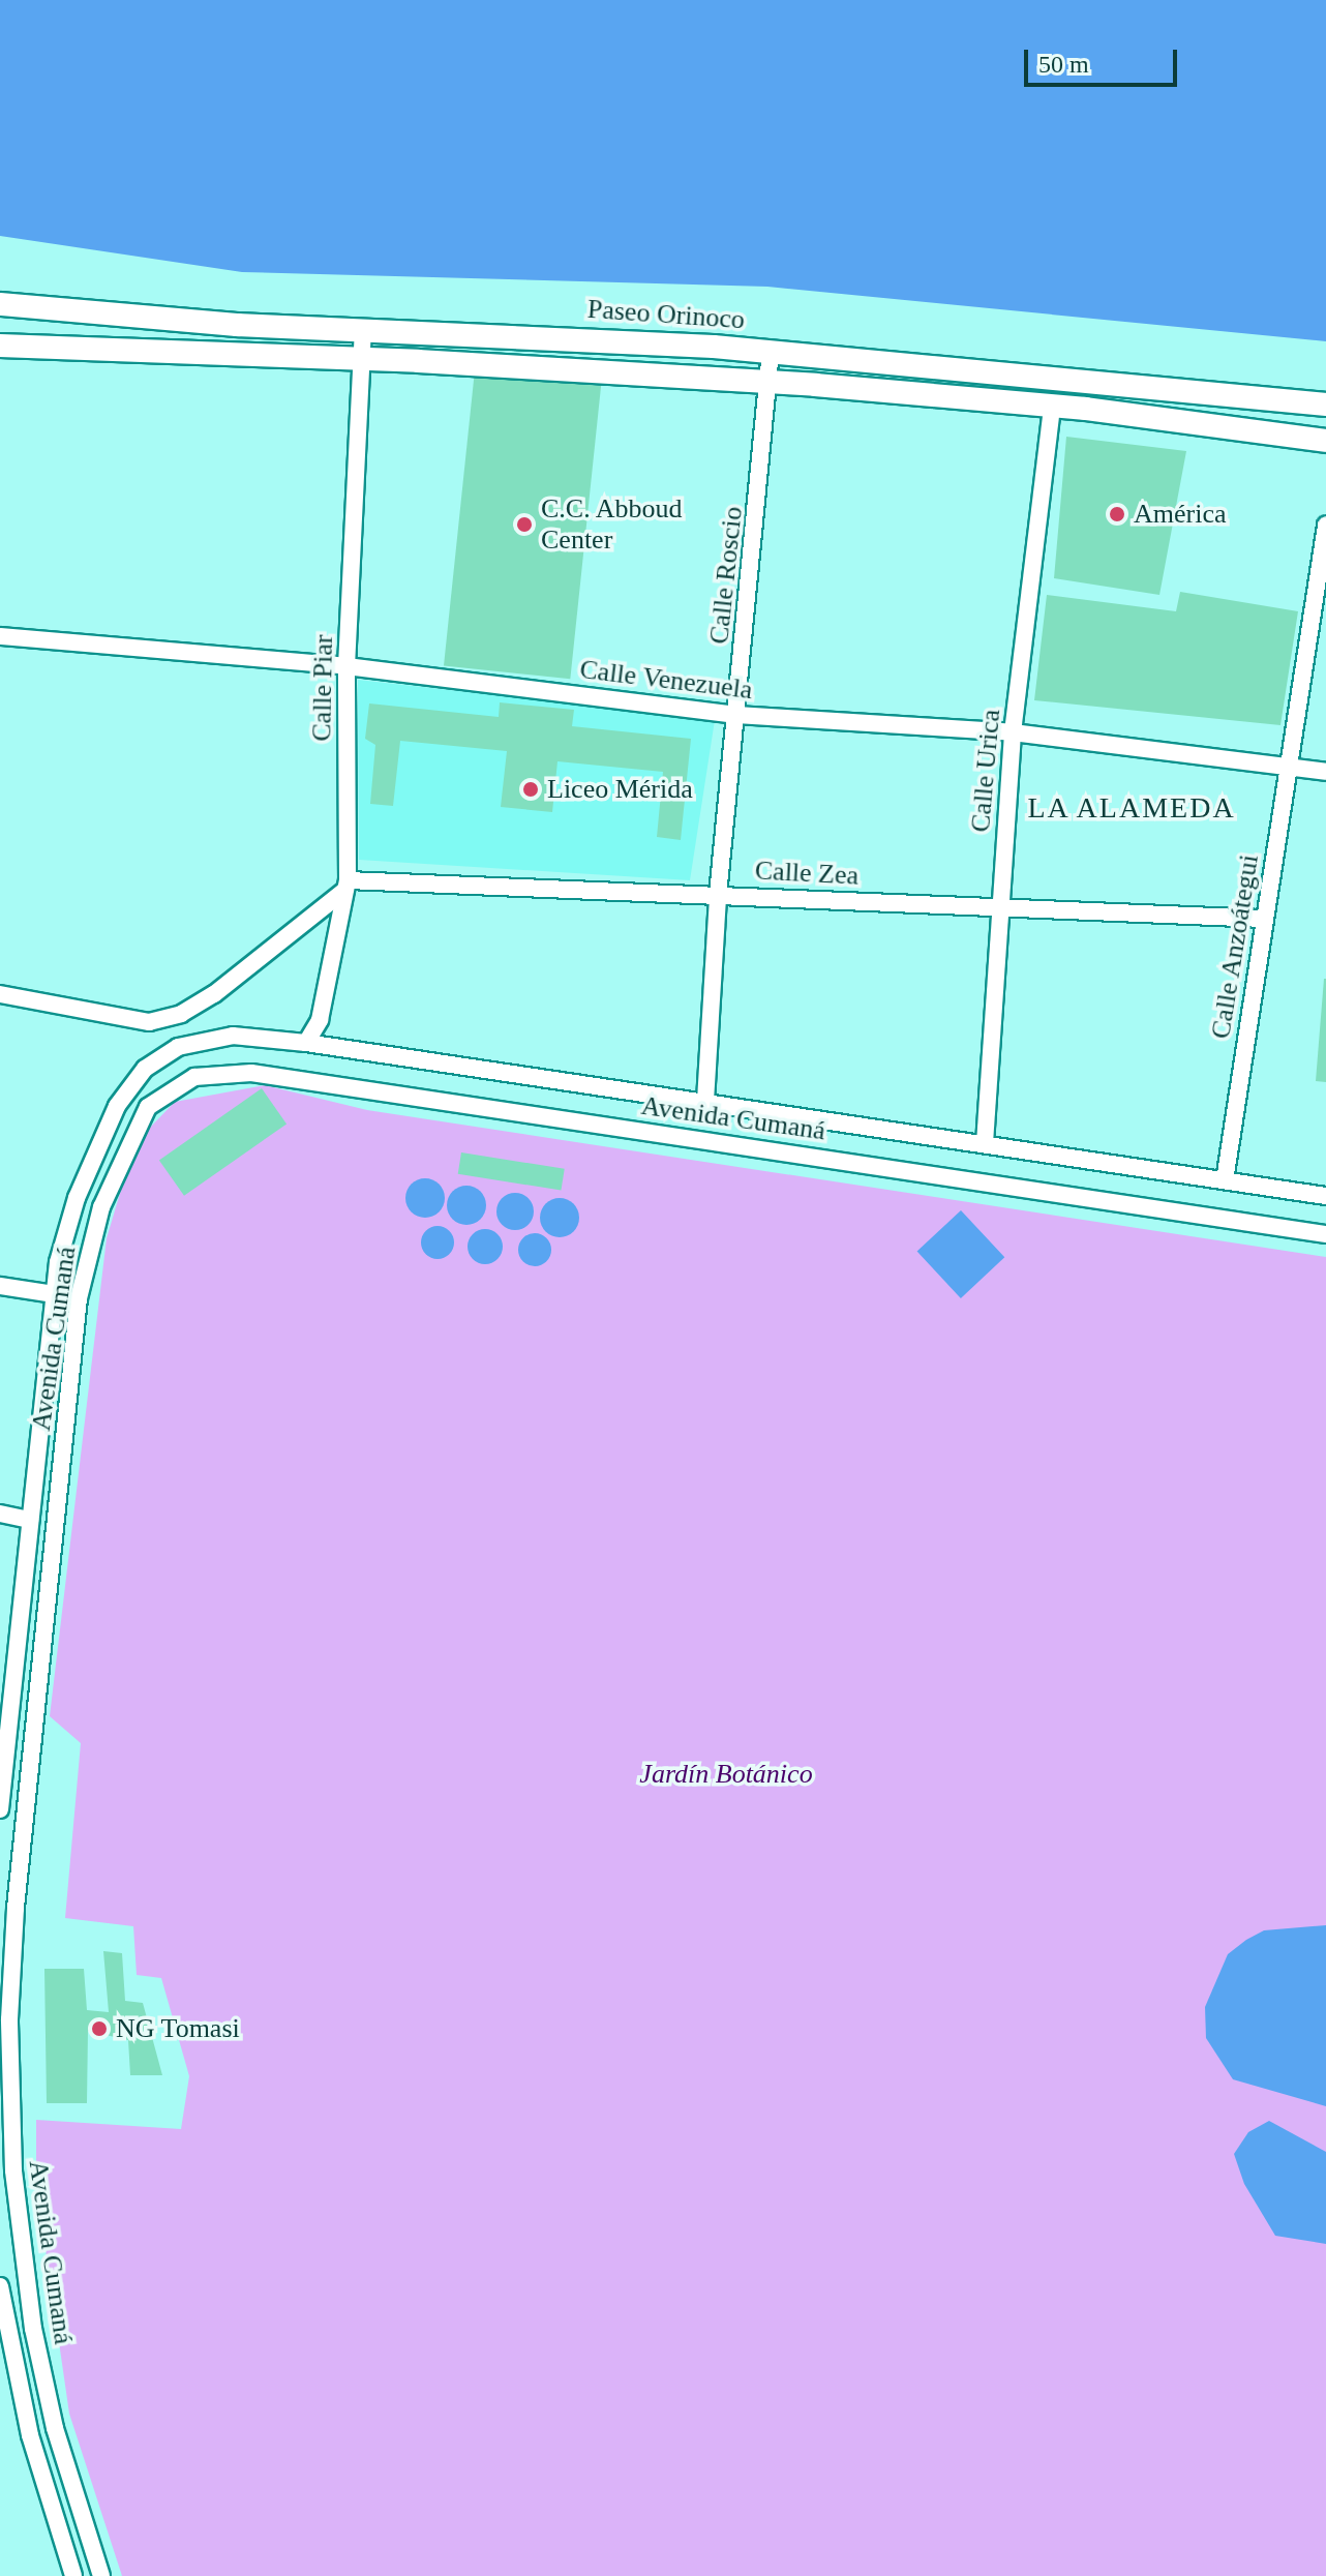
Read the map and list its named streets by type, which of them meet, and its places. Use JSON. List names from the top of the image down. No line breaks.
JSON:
{"streets":{"street":["Paseo Orinoco","Calle Roscio","Calle Venezuela","Calle Piar","Calle Urica","Calle Zea","Calle Anzoátegui","Avenida Cumaná"]},"crossings":[["Paseo Orinoco","Calle Roscio"],["Paseo Orinoco","Calle Piar"],["Calle Roscio","Calle Venezuela"],["Calle Roscio","Calle Zea"],["Calle Roscio","Avenida Cumaná"],["Calle Venezuela","Calle Piar"],["Calle Venezuela","Calle Urica"],["Calle Venezuela","Calle Anzoátegui"],["Calle Piar","Calle Zea"],["Calle Piar","Avenida Cumaná"],["Calle Urica","Calle Zea"],["Calle Urica","Avenida Cumaná"],["Calle Zea","Calle Anzoátegui"],["Calle Anzoátegui","Avenida Cumaná"]],"districts":["LA ALAMEDA"],"parks":["Jardín Botánico"],"places":["América","C.C. Abboud Center","Liceo Mérida","NG Tomasi"],"scale_bar":"50 m"}
